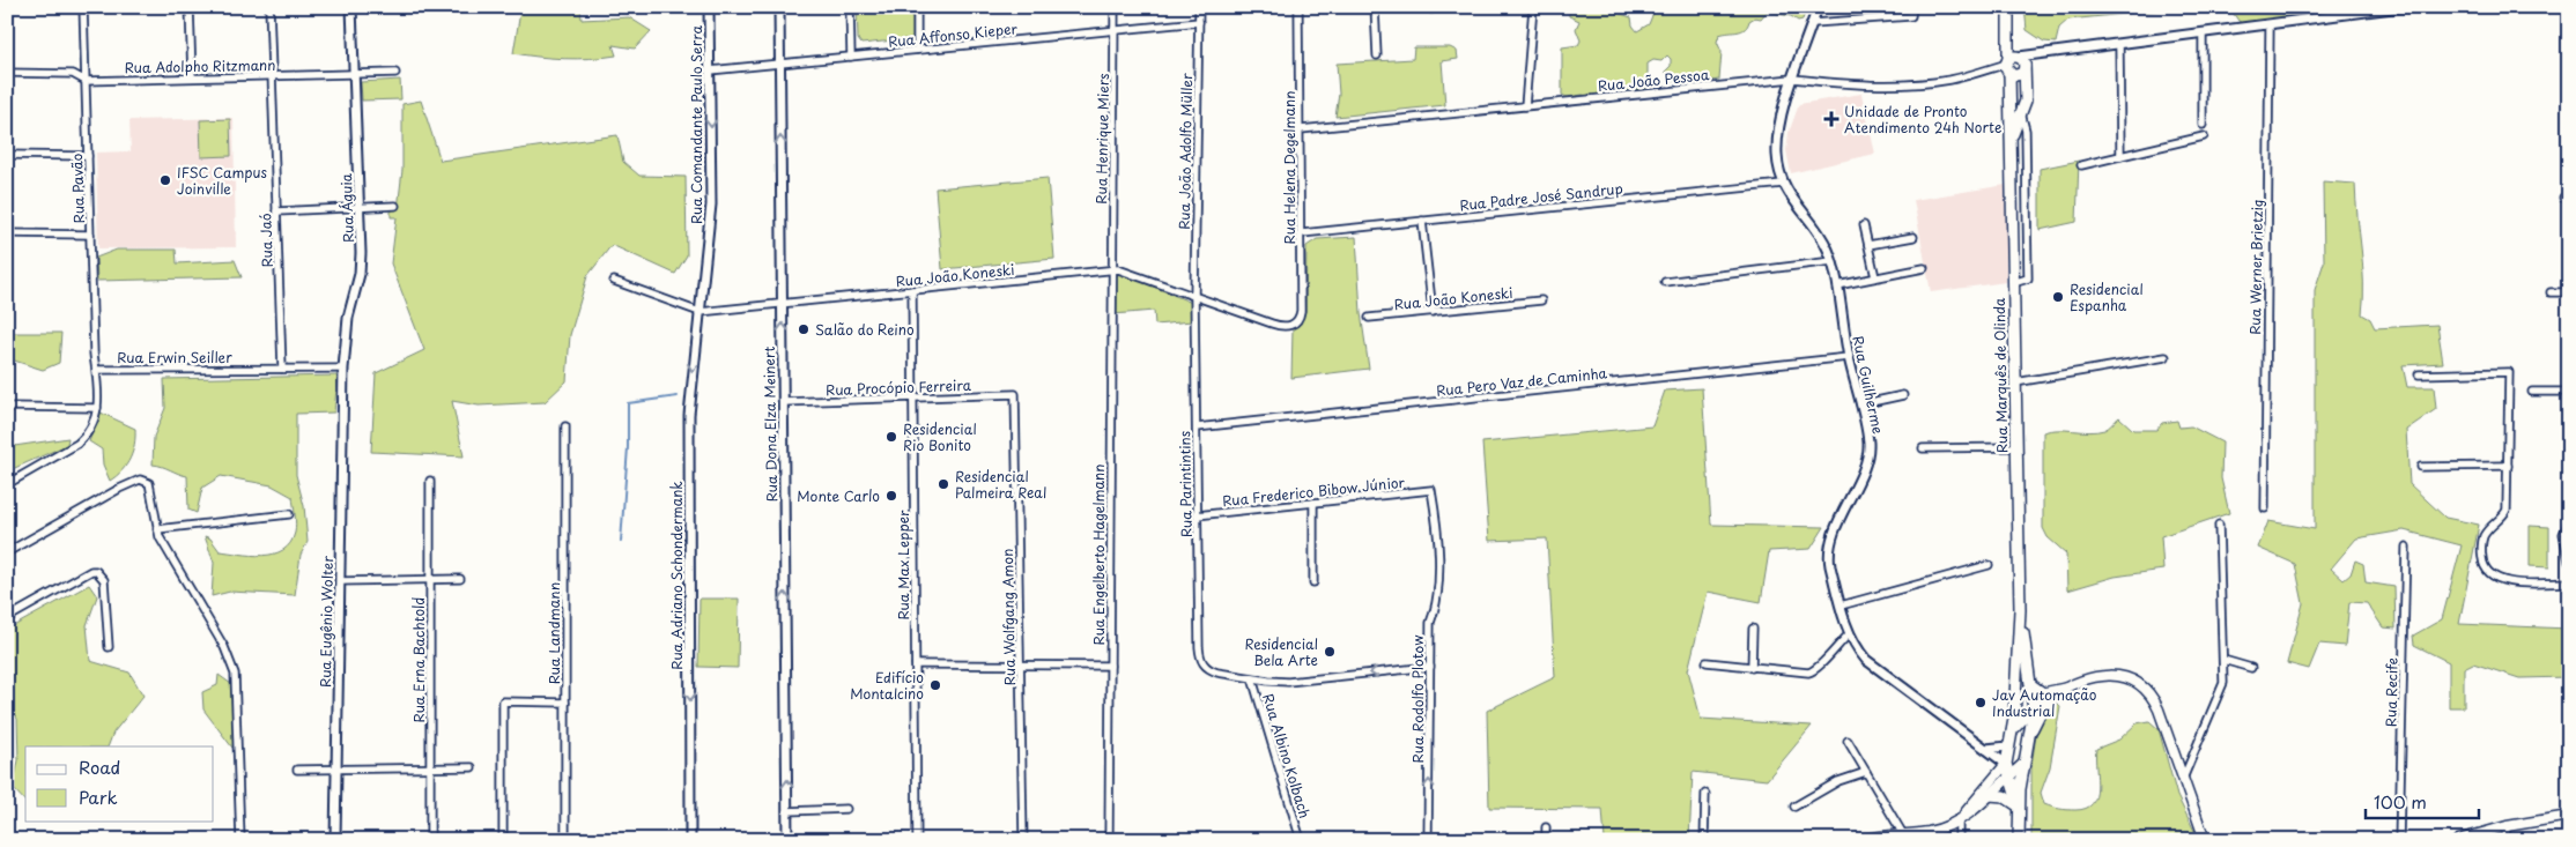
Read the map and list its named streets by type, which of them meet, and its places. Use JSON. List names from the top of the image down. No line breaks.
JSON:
{"streets":{"main road":["Rua Marquês de Olinda"],"street":["Rua Affonso Kieper","Rua Adolpho Ritzmann","Rua João Pessoa","Rua Comandante Paulo Serra","Rua Henrique Miers","Rua João Adolfo Müller","Rua Helena Degelmann","Rua Pavão","Rua Padre José Sandrup","Rua Águia","Rua Jaó","Rua Werner Brietzig","Rua João Koneski","Rua Erwin Seiller","Rua Pero Vaz de Caminha","Rua Guilherme","Rua Procópio Ferreira","Rua Dona Elza Meinert","Rua Parintintins","Rua Frederico Bibow Júnior","Rua Engelberto Hagelmann","Rua Max Lepper","Rua Adriano Schondermank","Rua Wolfgang Amon","Rua Eugênio Wolter","Rua Landmann","Rua Erna Bachtold","Rua Recife","Rua Rodolfo Plotow","Rua Albino Kolbach"]},"crossings":[["Rua Affonso Kieper","Rua Comandante Paulo Serra"],["Rua Affonso Kieper","Rua Henrique Miers"],["Rua Affonso Kieper","Rua João Adolfo Müller"],["Rua Affonso Kieper","Rua Dona Elza Meinert"],["Rua Adolpho Ritzmann","Rua Pavão"],["Rua Adolpho Ritzmann","Rua Águia"],["Rua Adolpho Ritzmann","Rua Jaó"],["Rua João Pessoa","Rua Helena Degelmann"],["Rua João Pessoa","Rua Werner Brietzig"],["Rua João Pessoa","Rua Marquês de Olinda"],["Rua João Pessoa","Rua Guilherme"],["Rua Comandante Paulo Serra","Rua João Koneski"],["Rua Comandante Paulo Serra","Rua Adriano Schondermank"],["Rua Henrique Miers","Rua João Koneski"],["Rua Henrique Miers","Rua Engelberto Hagelmann"],["Rua João Adolfo Müller","Rua João Koneski"],["Rua João Adolfo Müller","Rua Parintintins"],["Rua Helena Degelmann","Rua Padre José Sandrup"],["Rua Helena Degelmann","Rua João Koneski"],["Rua Pavão","Rua Erwin Seiller"],["Rua Padre José Sandrup","Rua Guilherme"],["Rua Águia","Rua Erwin Seiller"],["Rua Águia","Rua Eugênio Wolter"],["Rua Jaó","Rua Erwin Seiller"],["Rua João Koneski","Rua Dona Elza Meinert"],["Rua João Koneski","Rua Parintintins"],["Rua João Koneski","Rua Engelberto Hagelmann"],["Rua João Koneski","Rua Max Lepper"],["Rua João Koneski","Rua Adriano Schondermank"],["Rua Marquês de Olinda","Rua Guilherme"],["Rua Pero Vaz de Caminha","Rua Guilherme"],["Rua Pero Vaz de Caminha","Rua Parintintins"],["Rua Procópio Ferreira","Rua Dona Elza Meinert"],["Rua Procópio Ferreira","Rua Max Lepper"],["Rua Procópio Ferreira","Rua Wolfgang Amon"],["Rua Parintintins","Rua Frederico Bibow Júnior"],["Rua Parintintins","Rua Albino Kolbach"],["Rua Frederico Bibow Júnior","Rua Rodolfo Plotow"]],"one_way":["Rua Comandante Paulo Serra","Rua Dona Elza Meinert","Rua Adriano Schondermank","Rua Rodolfo Plotow"],"places":{"health":["Unidade de Pronto Atendimento 24h Norte"],"other":["IFSC Campus Joinville","Residencial Espanha","Salão do Reino","Residencial Rio Bonito","Residencial Palmeira Real","Monte Carlo","Residencial Bela Arte","Edifício Montalcino","Jav Automação Industrial"]},"legend":["Road","Park"],"scale_bar":"100 m"}
